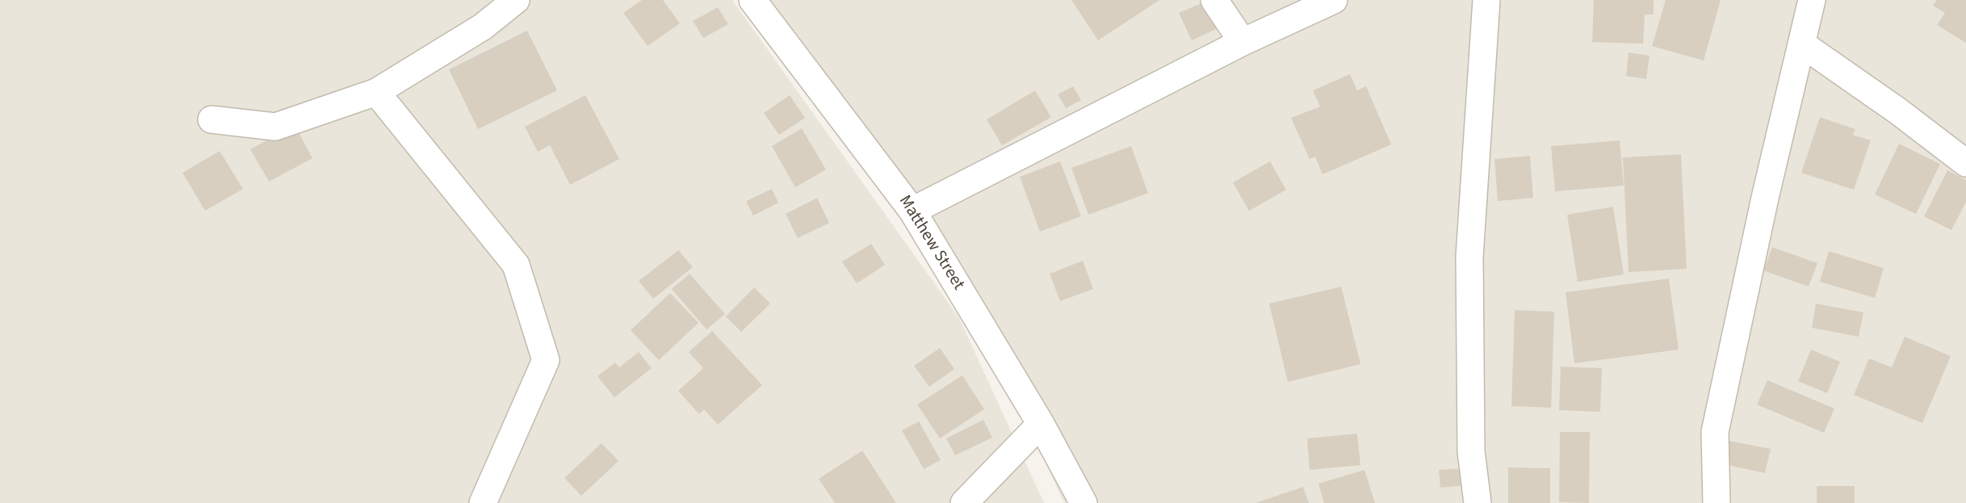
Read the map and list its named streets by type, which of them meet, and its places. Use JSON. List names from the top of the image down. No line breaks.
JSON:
{"streets":{"street":["Matthew Street"]}}
